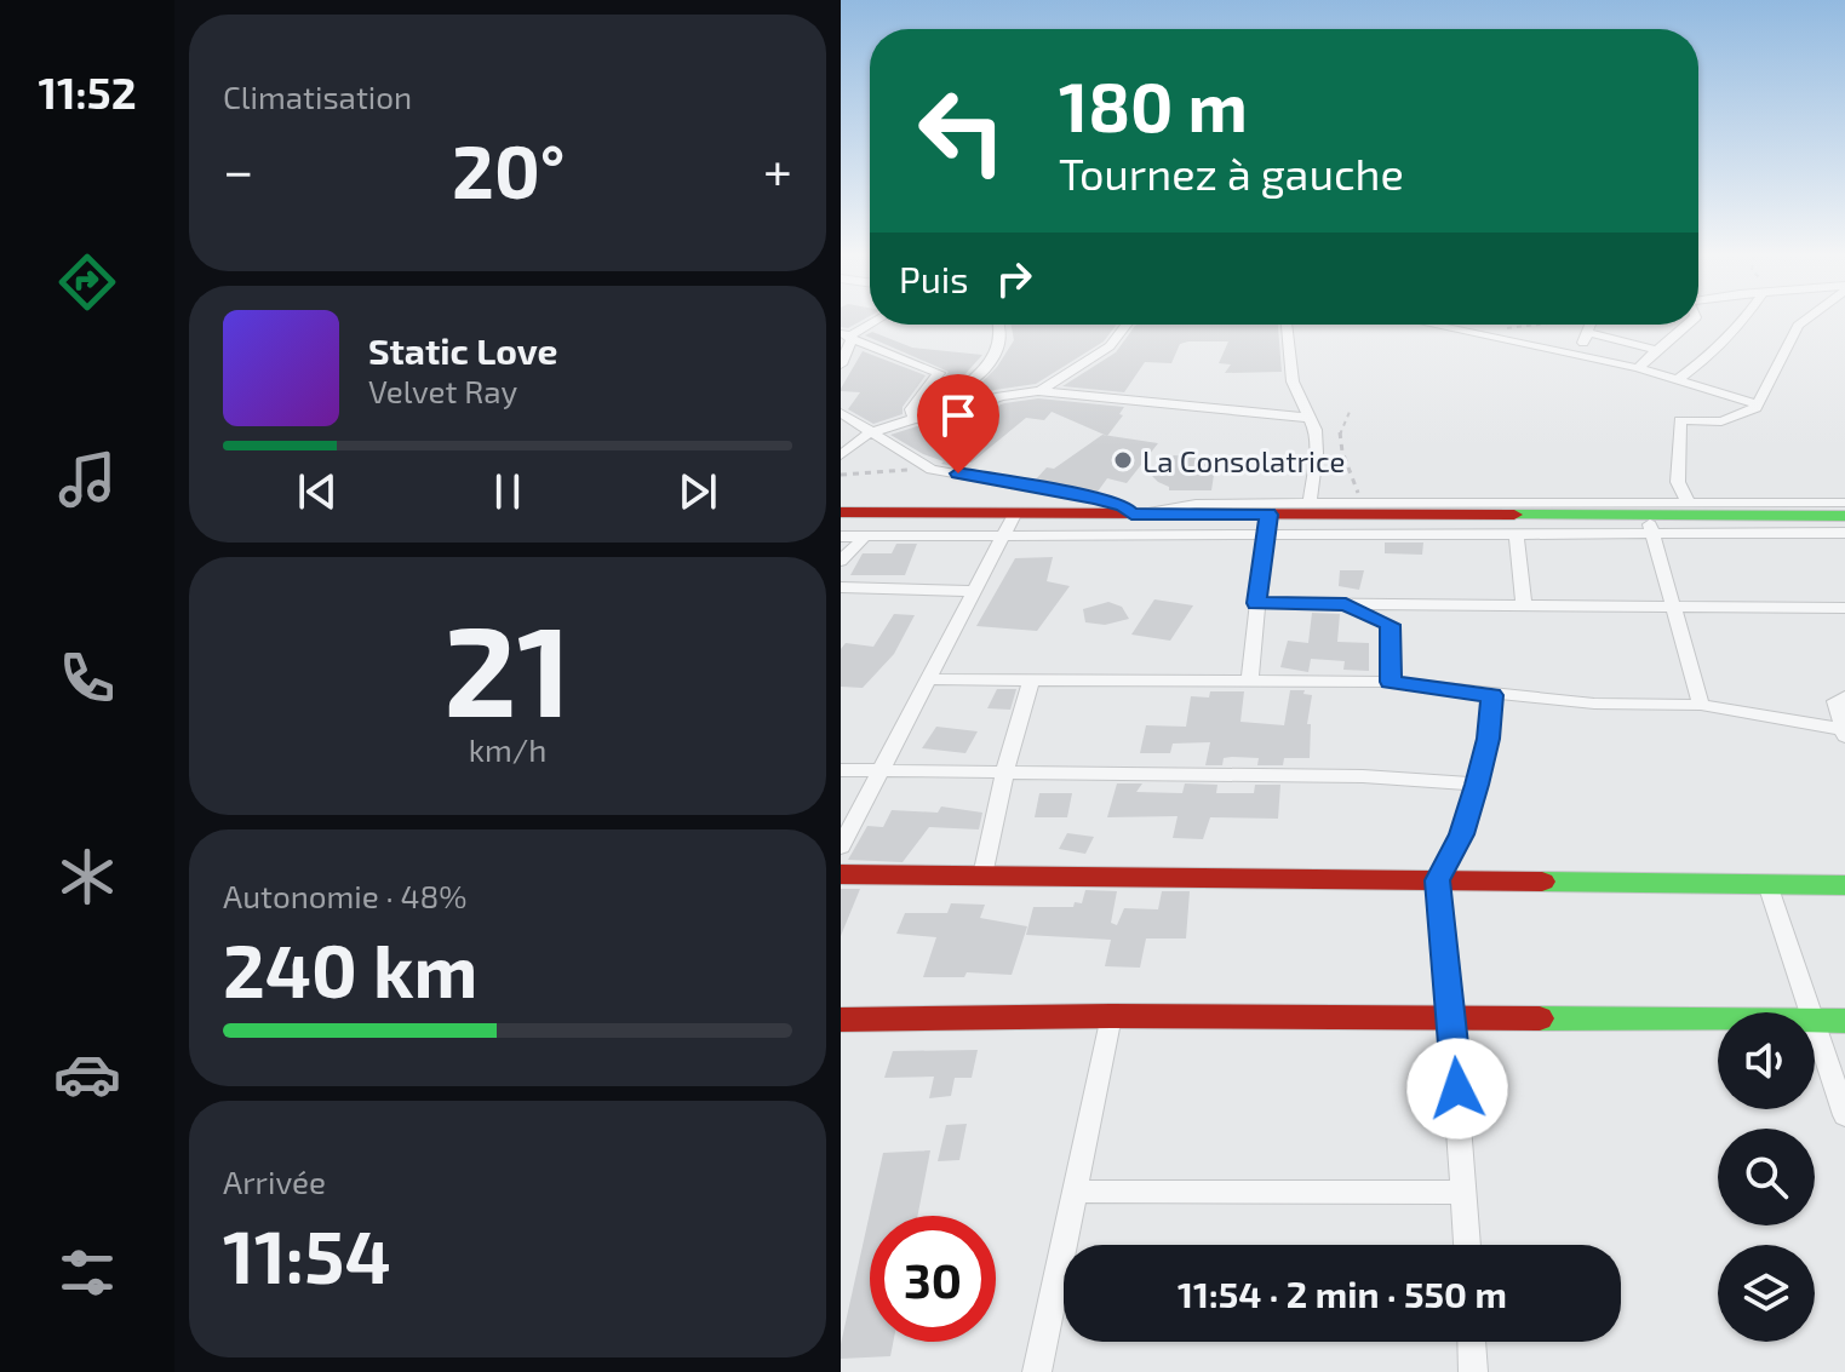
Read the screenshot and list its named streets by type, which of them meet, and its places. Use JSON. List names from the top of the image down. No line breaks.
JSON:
{"places":["La Consolatrice"],"page":{"tabs":"11:52","tile":["Climatisation",["21","km/h"],["Autonomie · 48%","240 km"],["Arrivée","11:54"]],"turn":["180 m","Tournez à gauche"],"heat":["−","20°","+"],"then":"Puis","song":["Static Love","Velvet Ray"],"limit":"30","trip":"11:54 · 2 min · 550 m"}}
